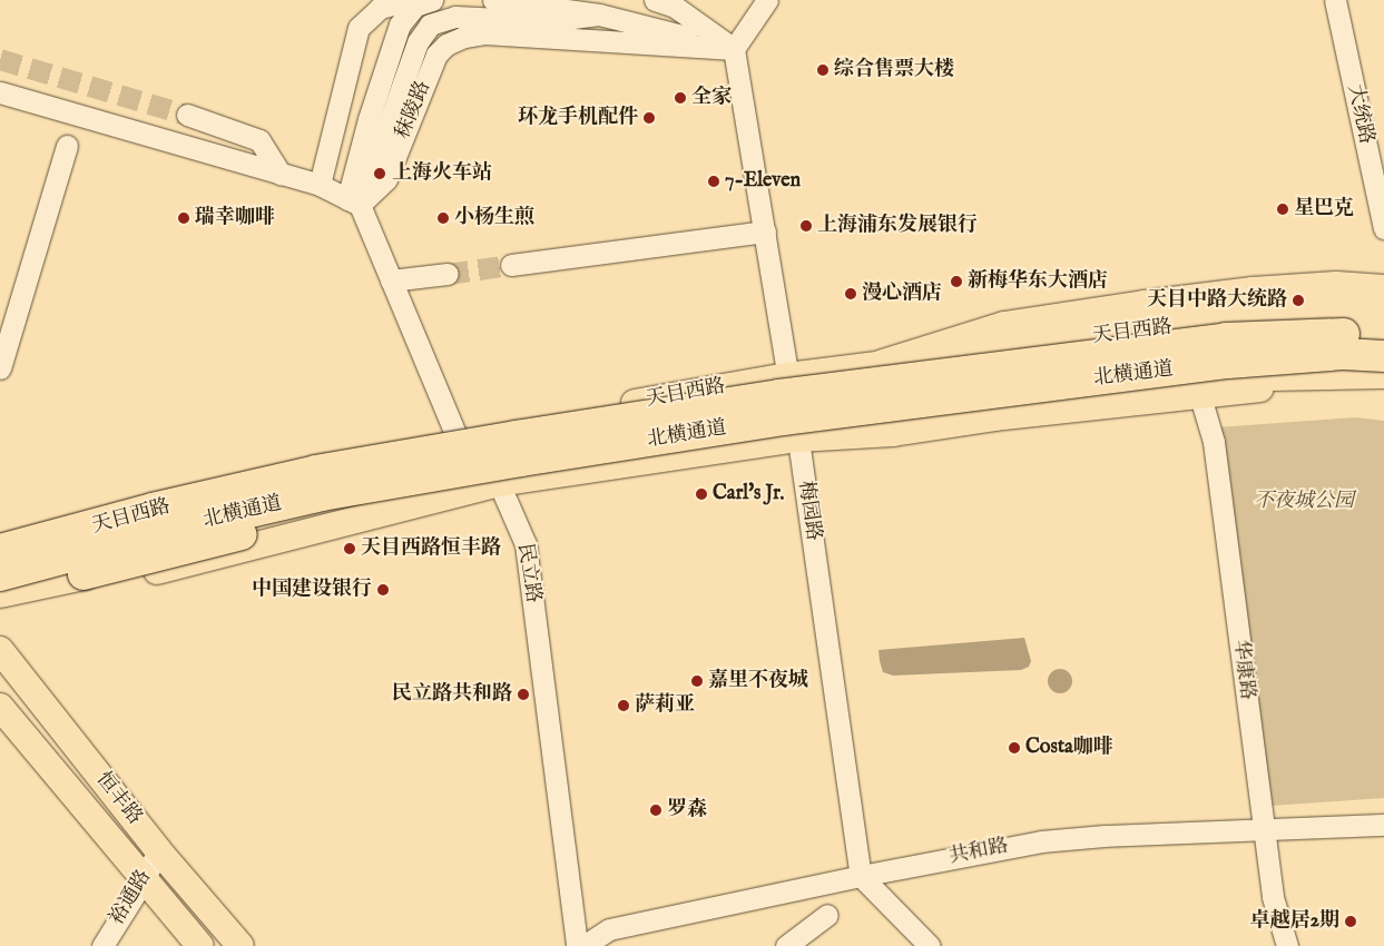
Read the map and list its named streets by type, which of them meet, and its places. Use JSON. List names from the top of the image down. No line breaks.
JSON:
{"streets":{"highway":["北横通道"],"main road":["天目西路","恒丰路"],"street":["秣陵路","大统路","梅园路","民立路","华康路","共和路","裕通路"]},"crossings":[["秣陵路","梅园路"],["秣陵路","民立路"],["天目西路","北横通道"],["天目西路","梅园路"],["天目西路","民立路"],["梅园路","共和路"],["华康路","共和路"],["恒丰路","裕通路"]],"parks":["不夜城公园"],"places":["综合售票大楼","全家","环龙手机配件","上海火车站","7-Eleven","星巴克","瑞幸咖啡","小杨生煎","上海浦东发展银行","新梅华东大酒店","漫心酒店","天目中路大统路","Carl's Jr.","天目西路恒丰路","中国建设银行","嘉里不夜城","民立路共和路","萨莉亚","Costa咖啡","罗森","卓越居2期"]}
